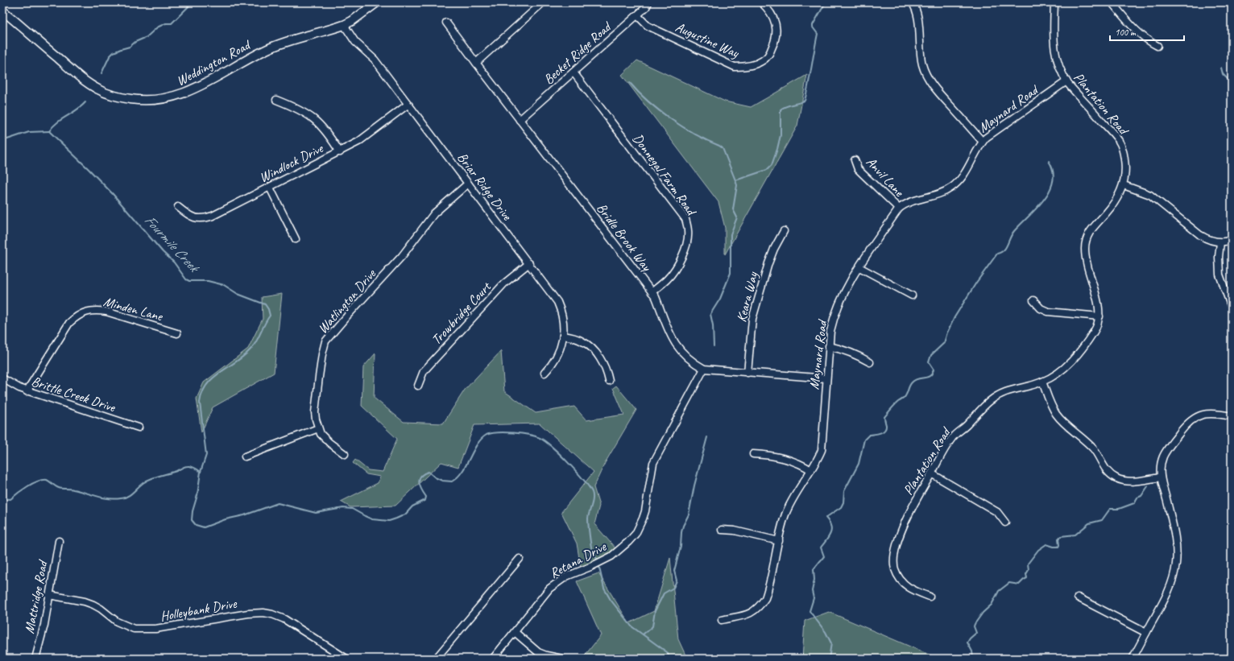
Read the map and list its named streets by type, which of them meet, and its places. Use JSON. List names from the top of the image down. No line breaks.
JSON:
{"streets":{"main road":["Weddington Road"],"street":["Augustine Way","Becket Ridge Road","Plantation Road","Maynard Road","Windlock Drive","Donnegal Farm Road","Anvil Lane","Briar Ridge Drive","Bridle Brook Way","Keara Way","Watlington Drive","Minden Lane","Trowbridge Court","Brittle Creek Drive","Retana Drive","Mattridge Road","Holleybank Drive"]},"crossings":[["Augustine Way","Becket Ridge Road"],["Becket Ridge Road","Donnegal Farm Road"],["Becket Ridge Road","Bridle Brook Way"],["Weddington Road","Briar Ridge Drive"],["Plantation Road","Maynard Road"],["Maynard Road","Anvil Lane"],["Maynard Road","Bridle Brook Way"],["Windlock Drive","Briar Ridge Drive"],["Donnegal Farm Road","Bridle Brook Way"],["Briar Ridge Drive","Watlington Drive"],["Briar Ridge Drive","Trowbridge Court"],["Bridle Brook Way","Keara Way"],["Bridle Brook Way","Retana Drive"],["Minden Lane","Brittle Creek Drive"],["Mattridge Road","Holleybank Drive"]],"water":["Fourmile Creek"],"scale_bar":"100 m"}
